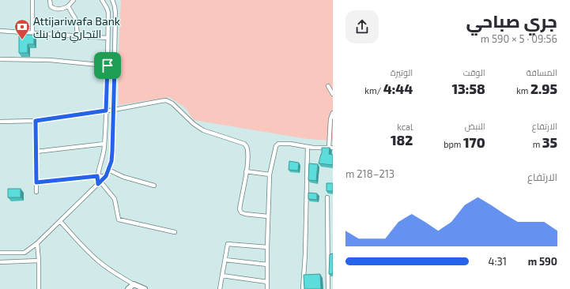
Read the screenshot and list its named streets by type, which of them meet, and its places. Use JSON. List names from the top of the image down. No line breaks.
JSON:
{"places":{"bank":["Attijariwafa Bank التجاري وفا بنك"]},"page":{"heading":["جري صباحي","09:56 · 5 × 590 m"],"stats":[["المسافة","2.95 km"],["الوقت","13:58"],["الوتيرة","4:44 /km"],["الارتفاع","35 m"],["النبض","170 bpm"],["kcal","182"]],"chart":["الارتفاع","213–218 m"],"list":[{"name":"590 m","note":"4:31"}]}}
